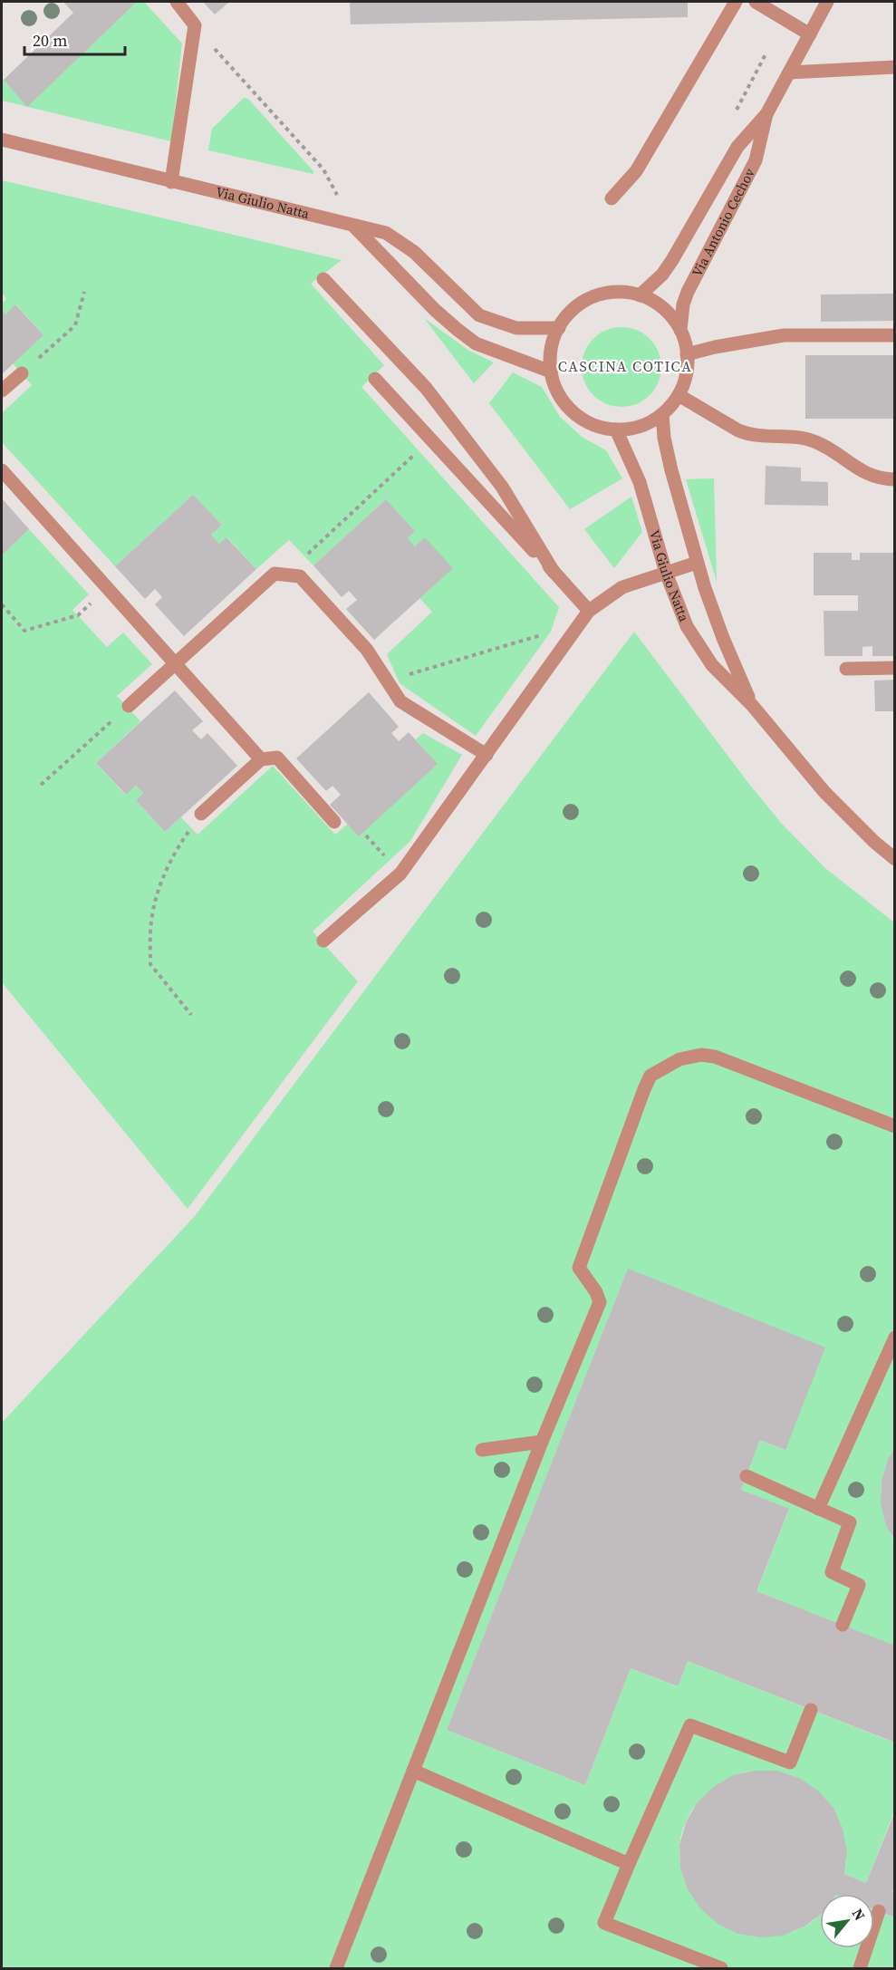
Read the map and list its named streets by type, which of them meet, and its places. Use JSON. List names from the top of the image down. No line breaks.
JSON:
{"streets":{"street":["Via Giulio Natta","Via Antonio Cechov"]},"crossings":[["Via Giulio Natta","Via Antonio Cechov"]],"districts":["CASCINA COTICA"],"scale_bar":"20 m","north":"top right"}
